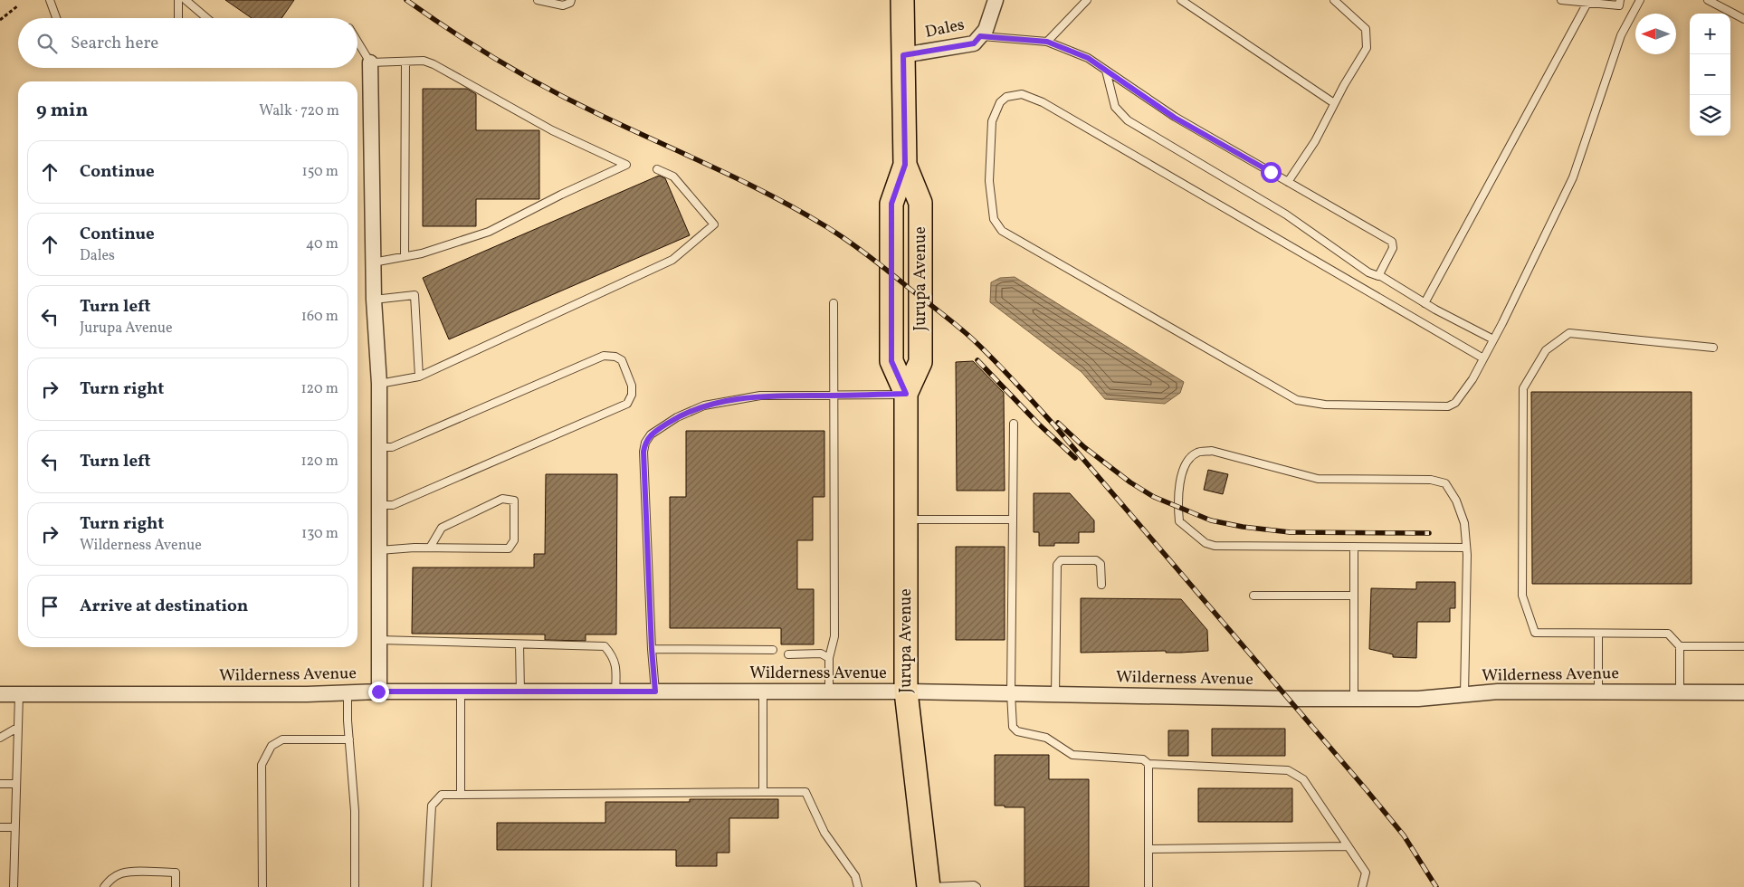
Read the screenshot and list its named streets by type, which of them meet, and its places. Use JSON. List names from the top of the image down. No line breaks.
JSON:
{"streets":{"main road":["Jurupa Avenue"],"street":["Dales","Wilderness Avenue"]},"crossings":[["Dales","Jurupa Avenue"],["Jurupa Avenue","Wilderness Avenue"]],"north":"left","page":{"map_buttons":["+","−"],"search":"Search here","heading":["9 min","Walk · 720 m"],"list":[["Continue","150 m"],["Continue","Dales","40 m"],["Turn left","Jurupa Avenue","160 m"],["Turn right","120 m"],["Turn left","120 m"],["Turn right","Wilderness Avenue","130 m"],"Arrive at destination"]}}
